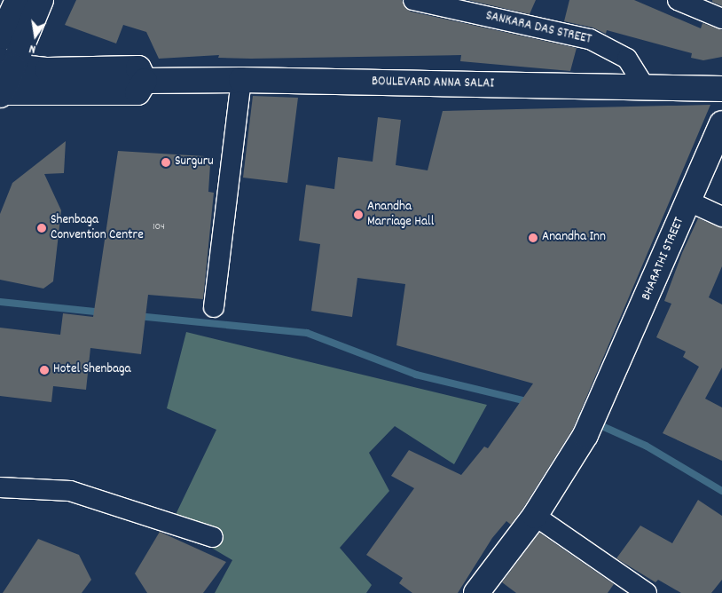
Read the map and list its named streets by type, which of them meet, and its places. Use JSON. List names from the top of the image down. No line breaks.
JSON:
{"streets":{"main road":["BOULEVARD ANNA SALAI","BHARATHI STREET"],"street":["SANKARA DAS STREET"]},"crossings":[["SANKARA DAS STREET","BOULEVARD ANNA SALAI"]],"places":["Surguru","Anandha Marriage Hall","Shenbaga Convention Centre","Anandha Inn","Hotel Shenbaga"],"house_numbers":["104"],"north":"bottom"}
